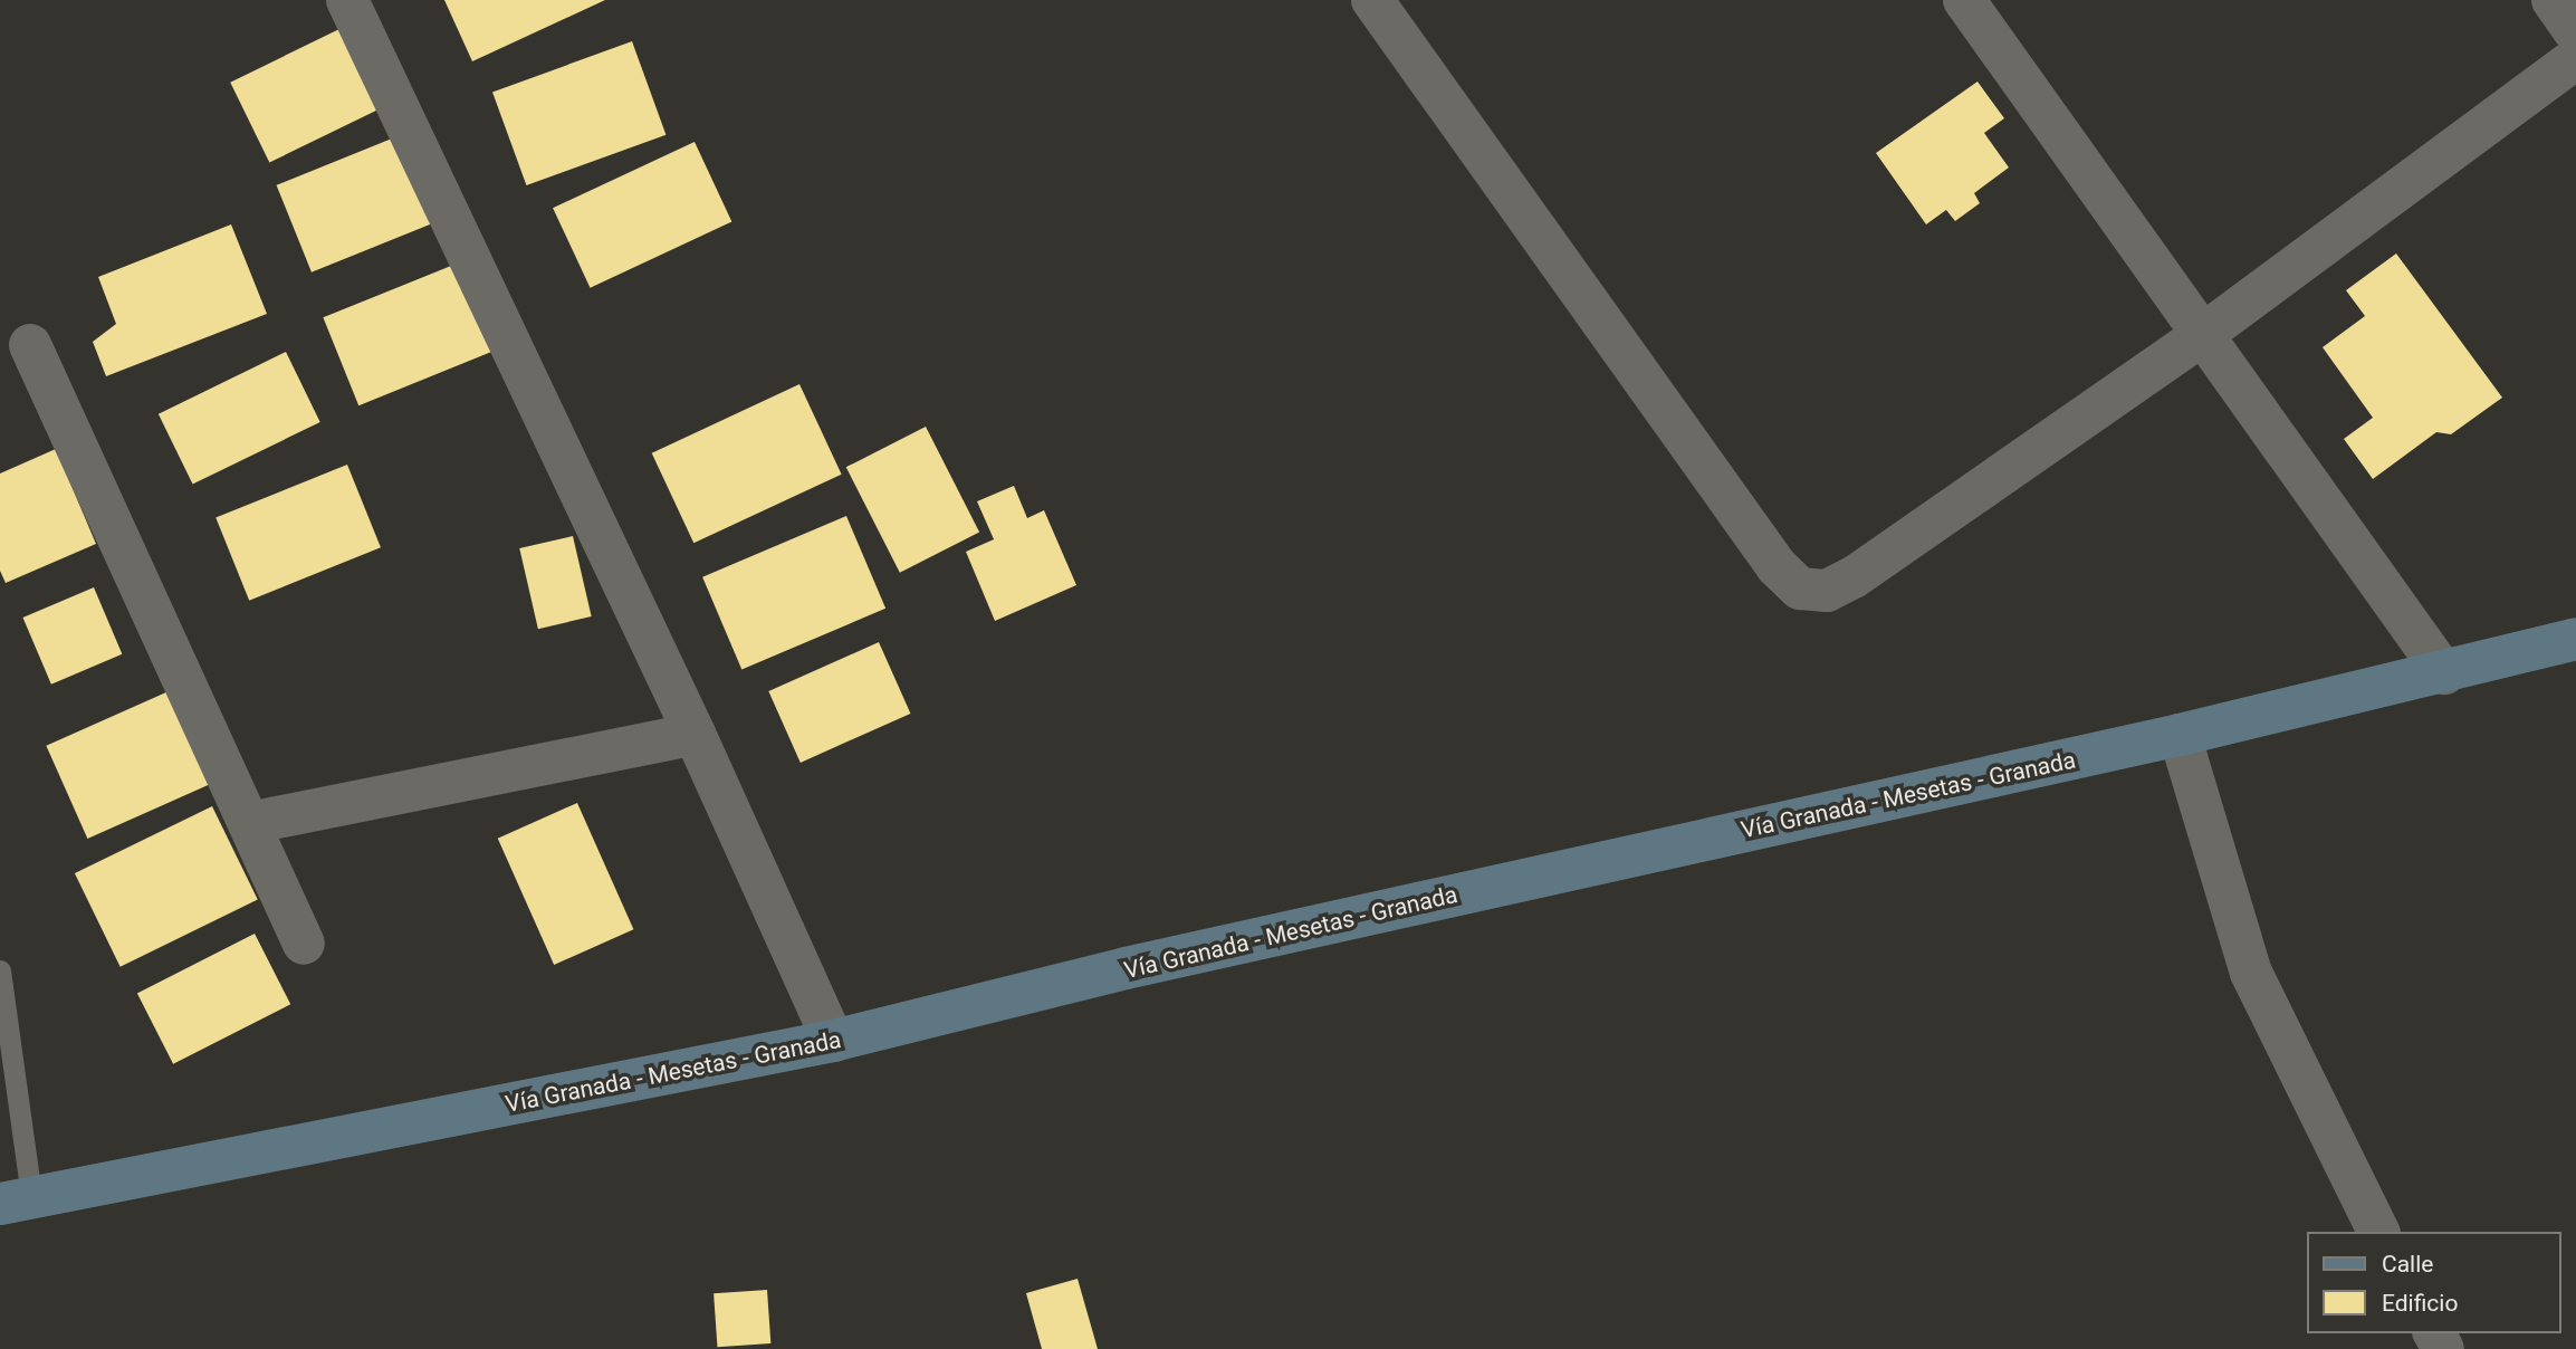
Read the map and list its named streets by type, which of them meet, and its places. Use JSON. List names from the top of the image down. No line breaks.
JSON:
{"streets":{"main road":["Vía Granada - Mesetas - Granada"]},"legend":["Calle","Edificio"]}
